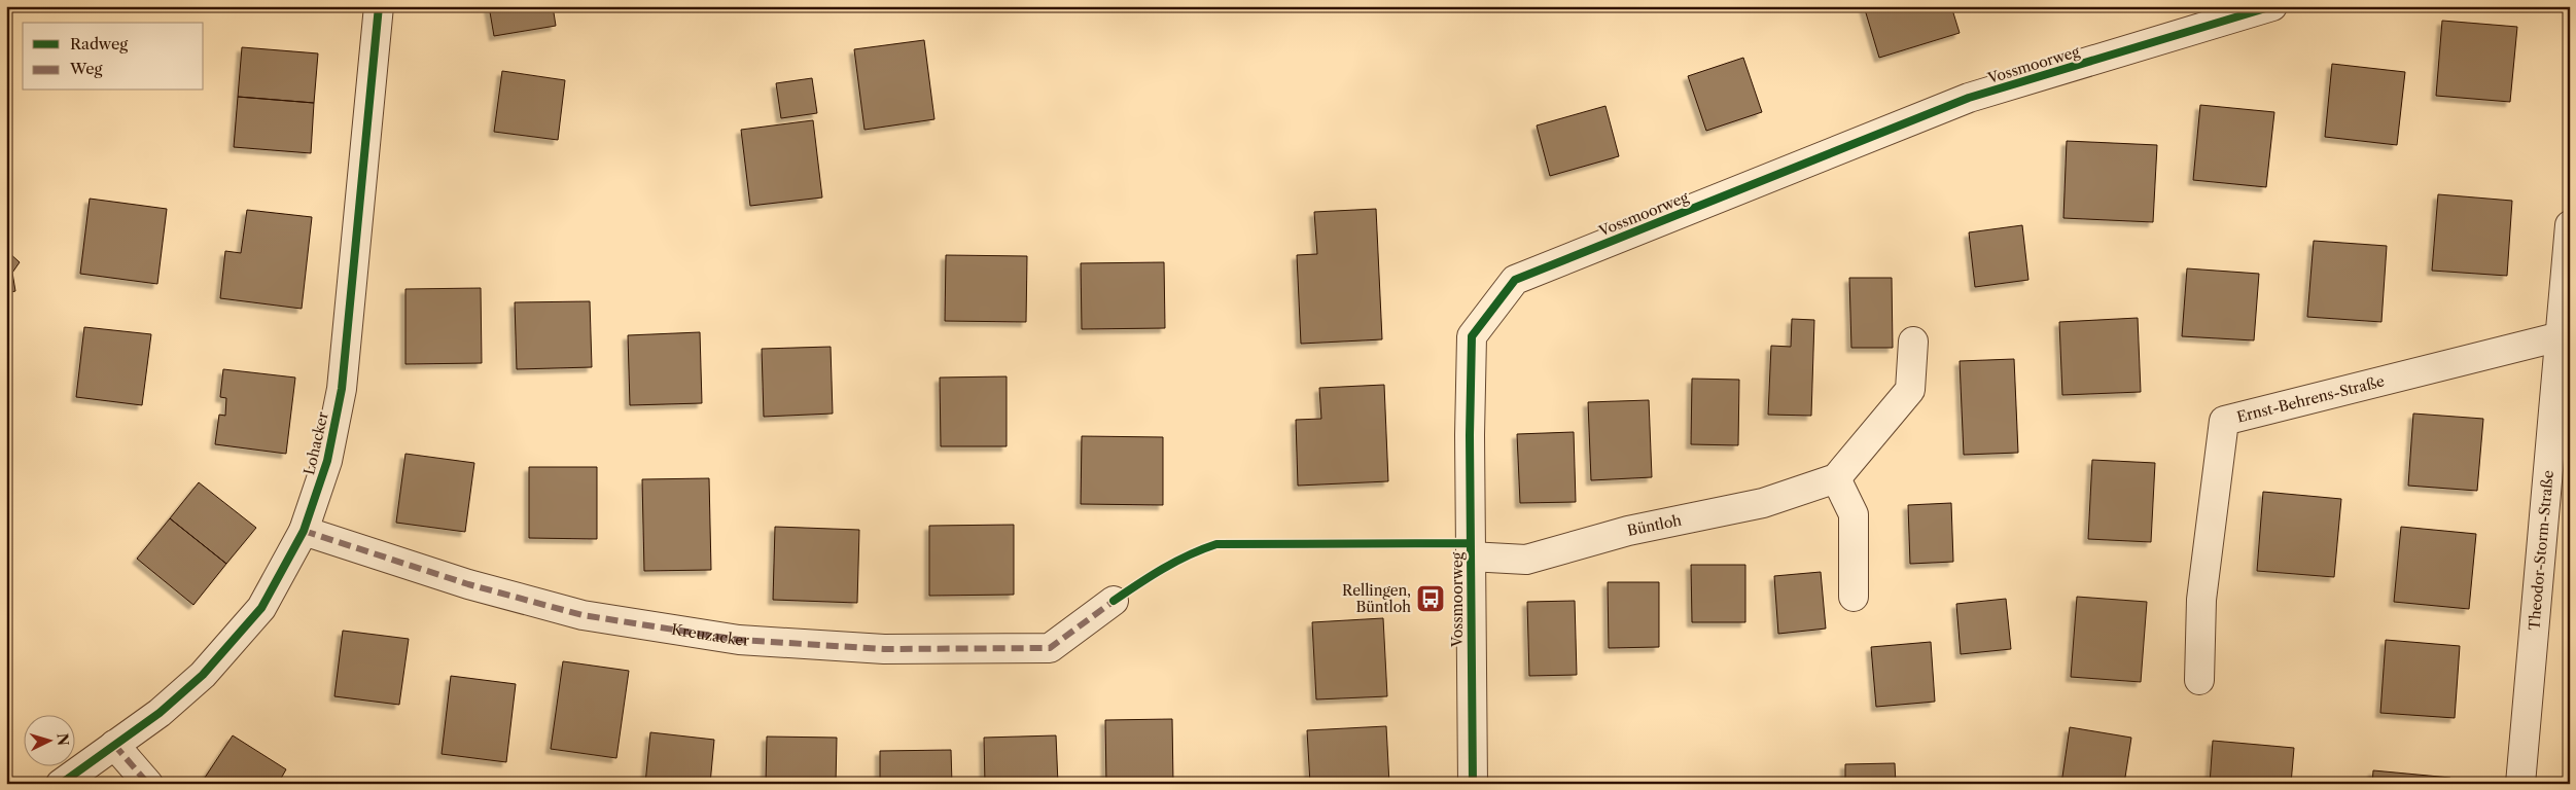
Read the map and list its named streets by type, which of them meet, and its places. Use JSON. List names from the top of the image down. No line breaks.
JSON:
{"streets":{"street":["Vossmoorweg","Ernst-Behrens-Straße","Lohacker","Büntloh","Theodor-Storm-Straße","Kreuzacker"]},"crossings":[["Vossmoorweg","Büntloh"],["Ernst-Behrens-Straße","Theodor-Storm-Straße"],["Lohacker","Kreuzacker"]],"places":{"bus stop":["Rellingen, Büntloh"]},"legend":["Radweg","Weg"],"north":"right"}
